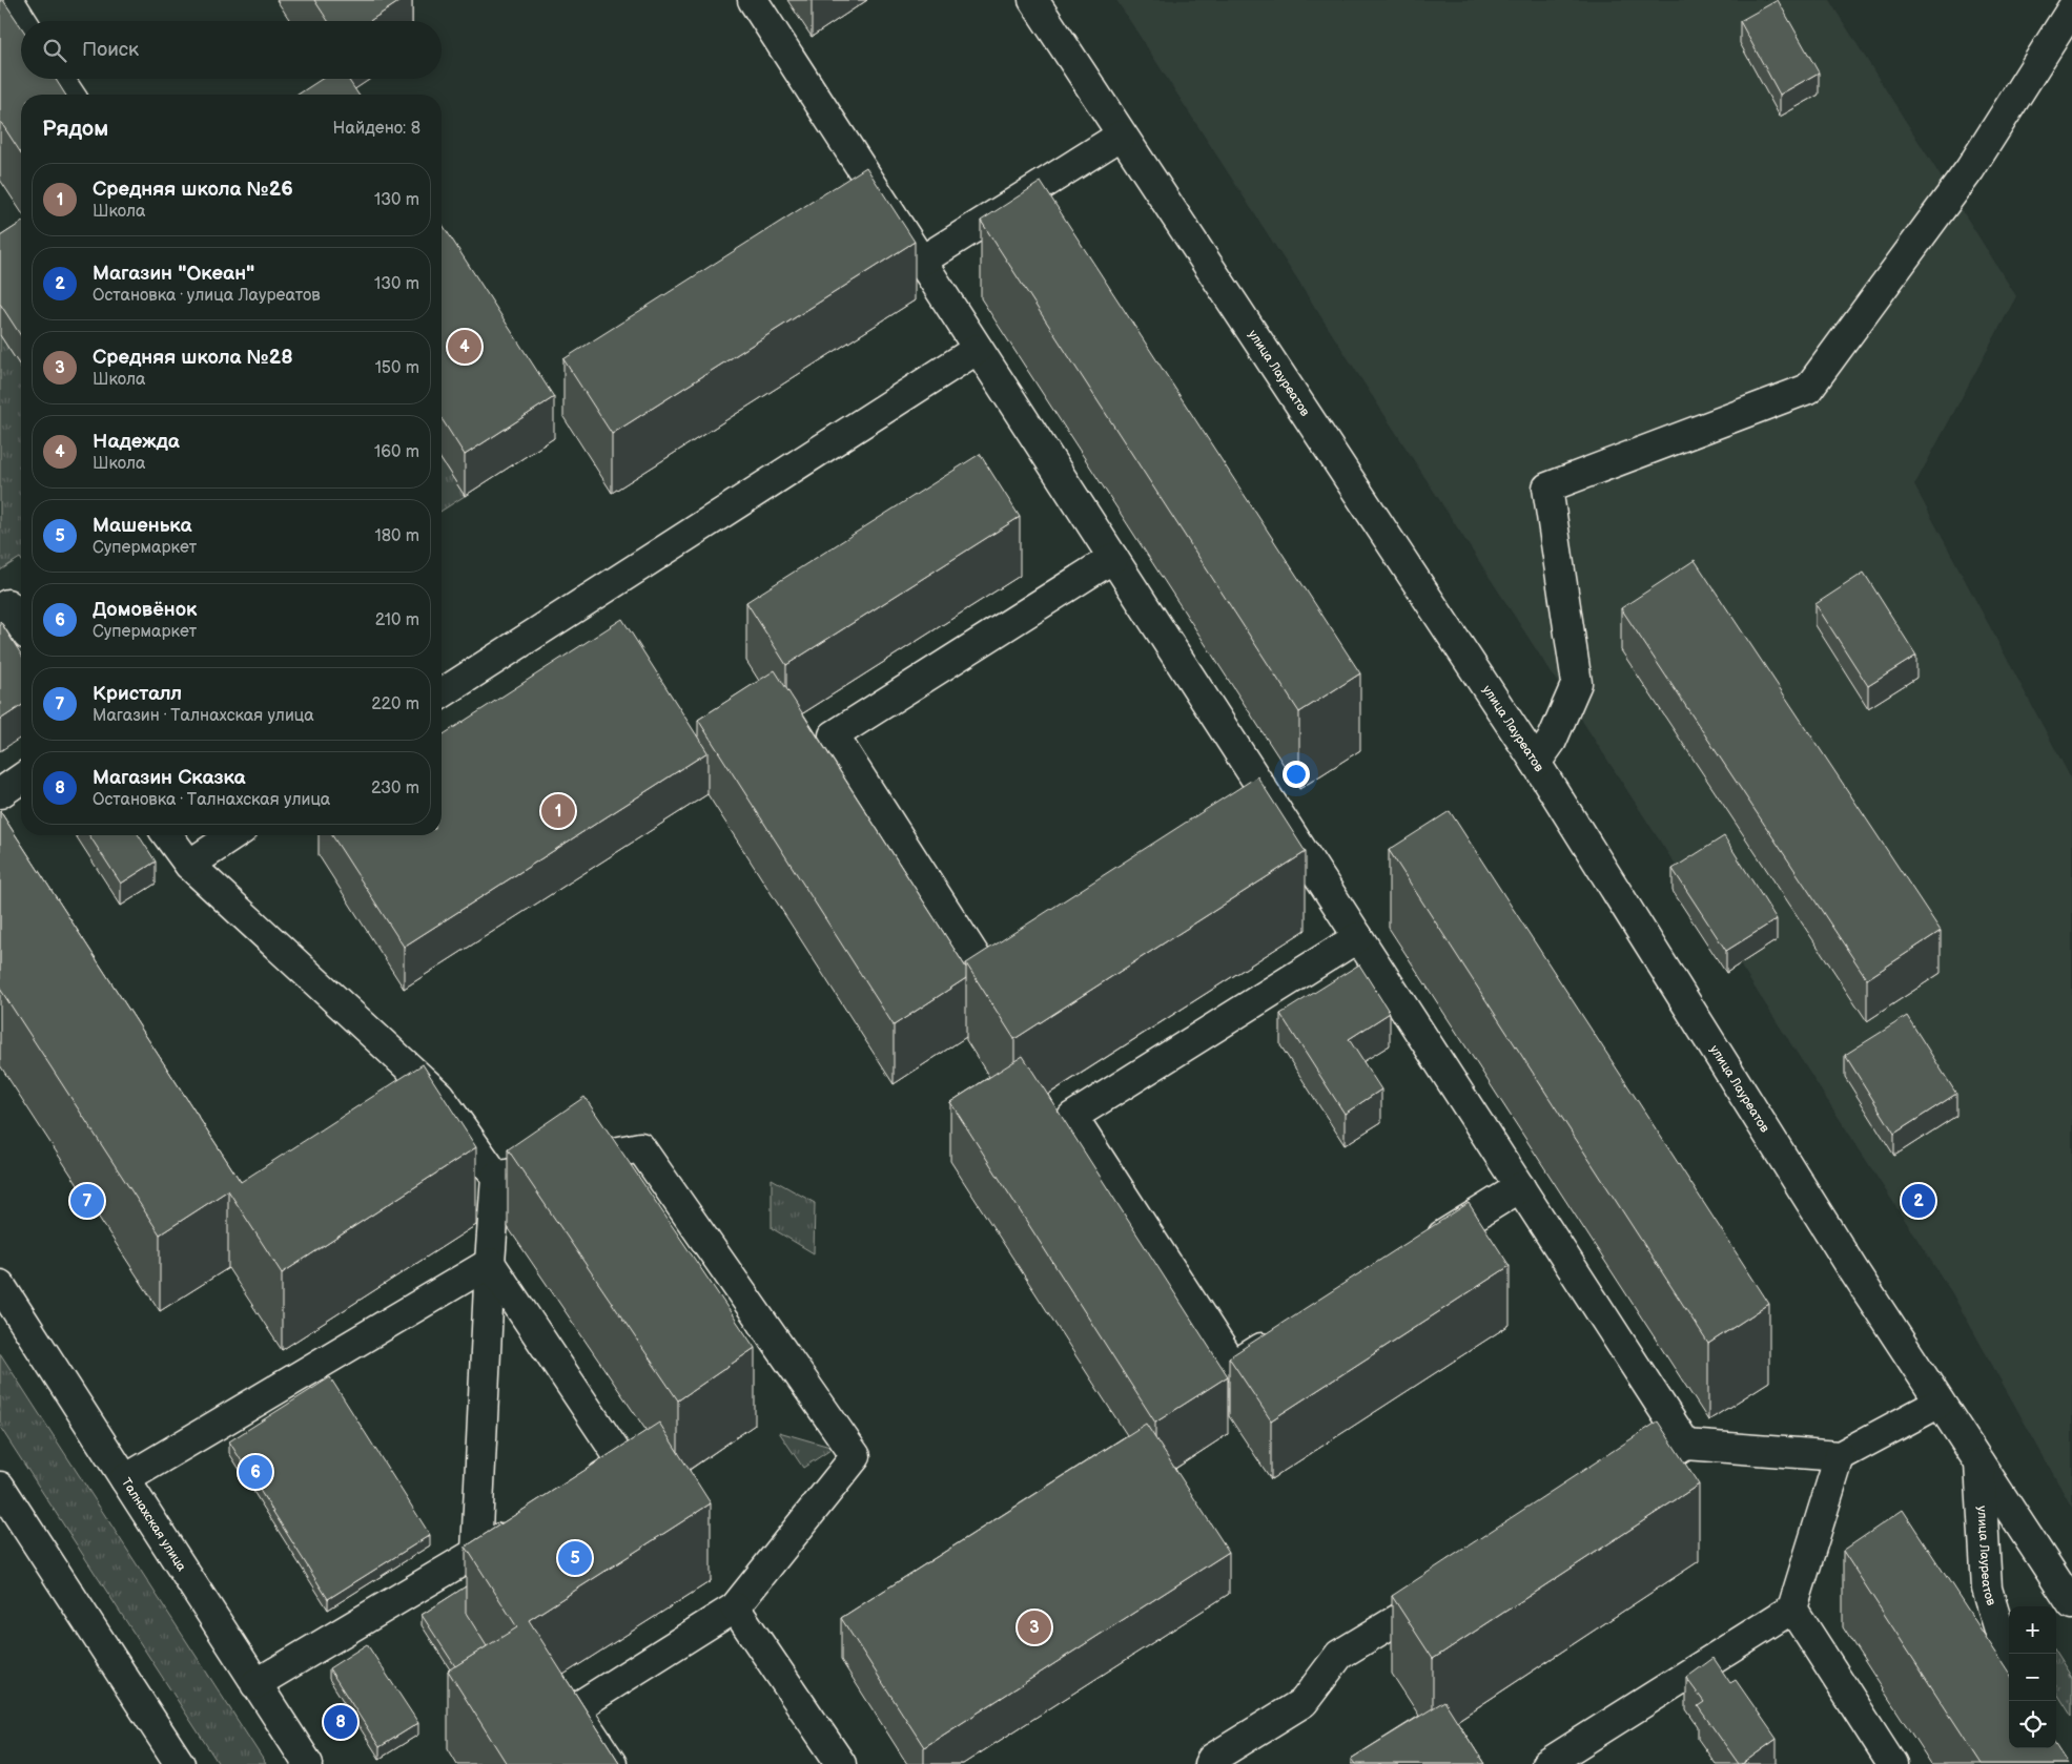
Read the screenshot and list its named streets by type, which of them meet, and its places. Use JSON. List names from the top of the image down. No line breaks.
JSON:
{"streets":{"street":["улица Лауреатов","Талнахская улица"]},"page":{"search":"Поиск","heading":["Рядом","Найдено: 8"],"list":[{"mark":"1","name":"Средняя школа №26","note":"Школа","value":"130 m"},{"mark":"2","name":"Магазин \"Океан\"","note":"Остановка · улица Лауреатов","value":"130 m"},{"mark":"3","name":"Средняя школа №28","note":"Школа","value":"150 m"},{"mark":"4","name":"Надежда","note":"Школа","value":"160 m"},{"mark":"5","name":"Машенька","note":"Супермаркет","value":"180 m"},{"mark":"6","name":"Домовёнок","note":"Супермаркет","value":"210 m"},{"mark":"7","name":"Кристалл","note":"Магазин · Талнахская улица","value":"220 m"},{"mark":"8","name":"Магазин Сказка","note":"Остановка · Талнахская улица","value":"230 m"}],"pins":["4","1","2","7","6","5","3","8"],"map_buttons":["+","−"]}}
